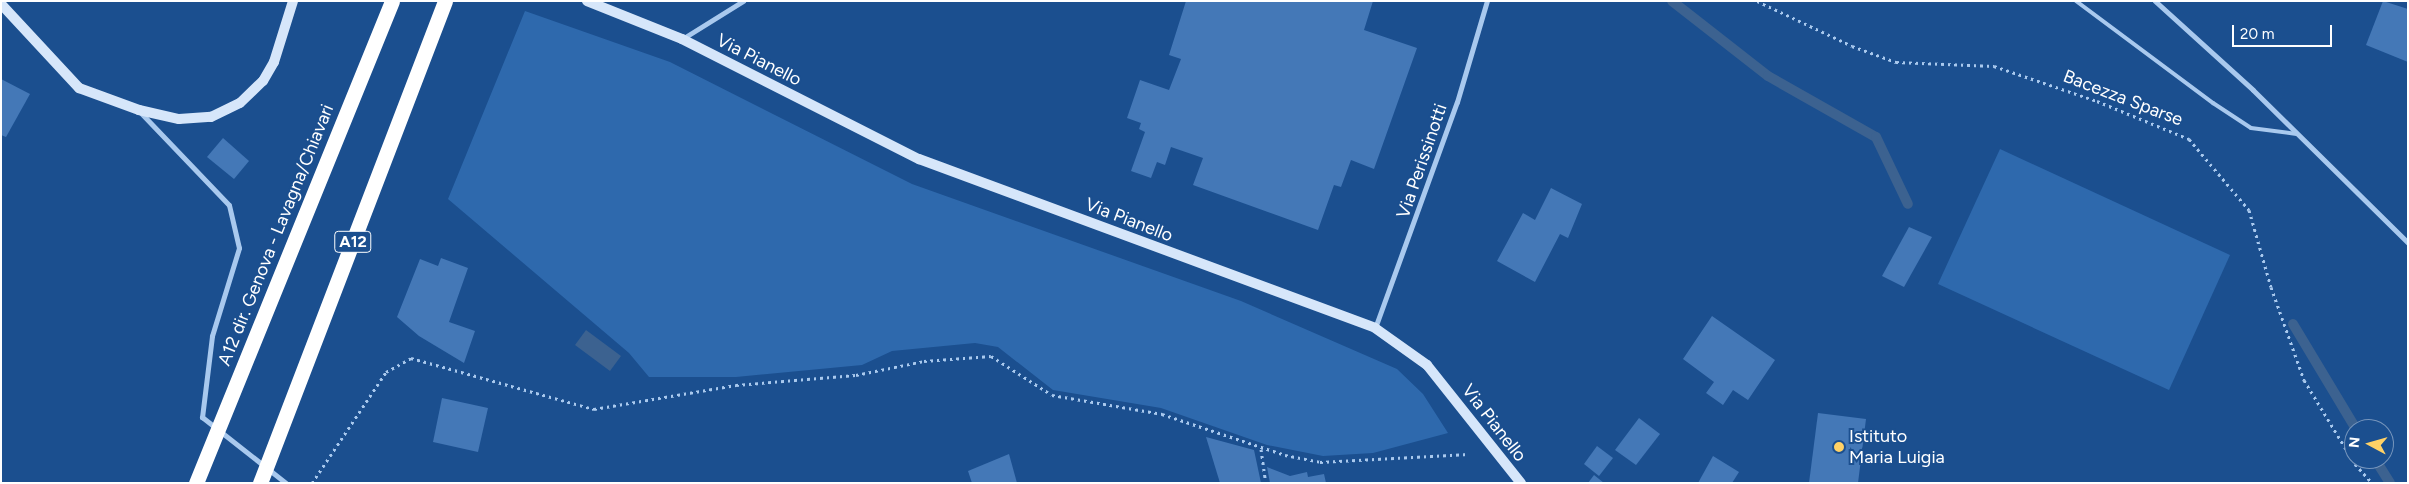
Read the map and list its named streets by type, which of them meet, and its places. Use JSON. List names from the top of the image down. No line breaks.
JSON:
{"streets":{"highway":["A12 dir. Genova - Lavagna/Chiavari","A12"],"street":["Via Pianello","Via Perissinotti"],"path":["Bacezza Sparse"]},"crossings":[["Via Pianello","Via Perissinotti"]],"places":["Istituto Maria Luigia"],"scale_bar":"20 m","north":"left"}
